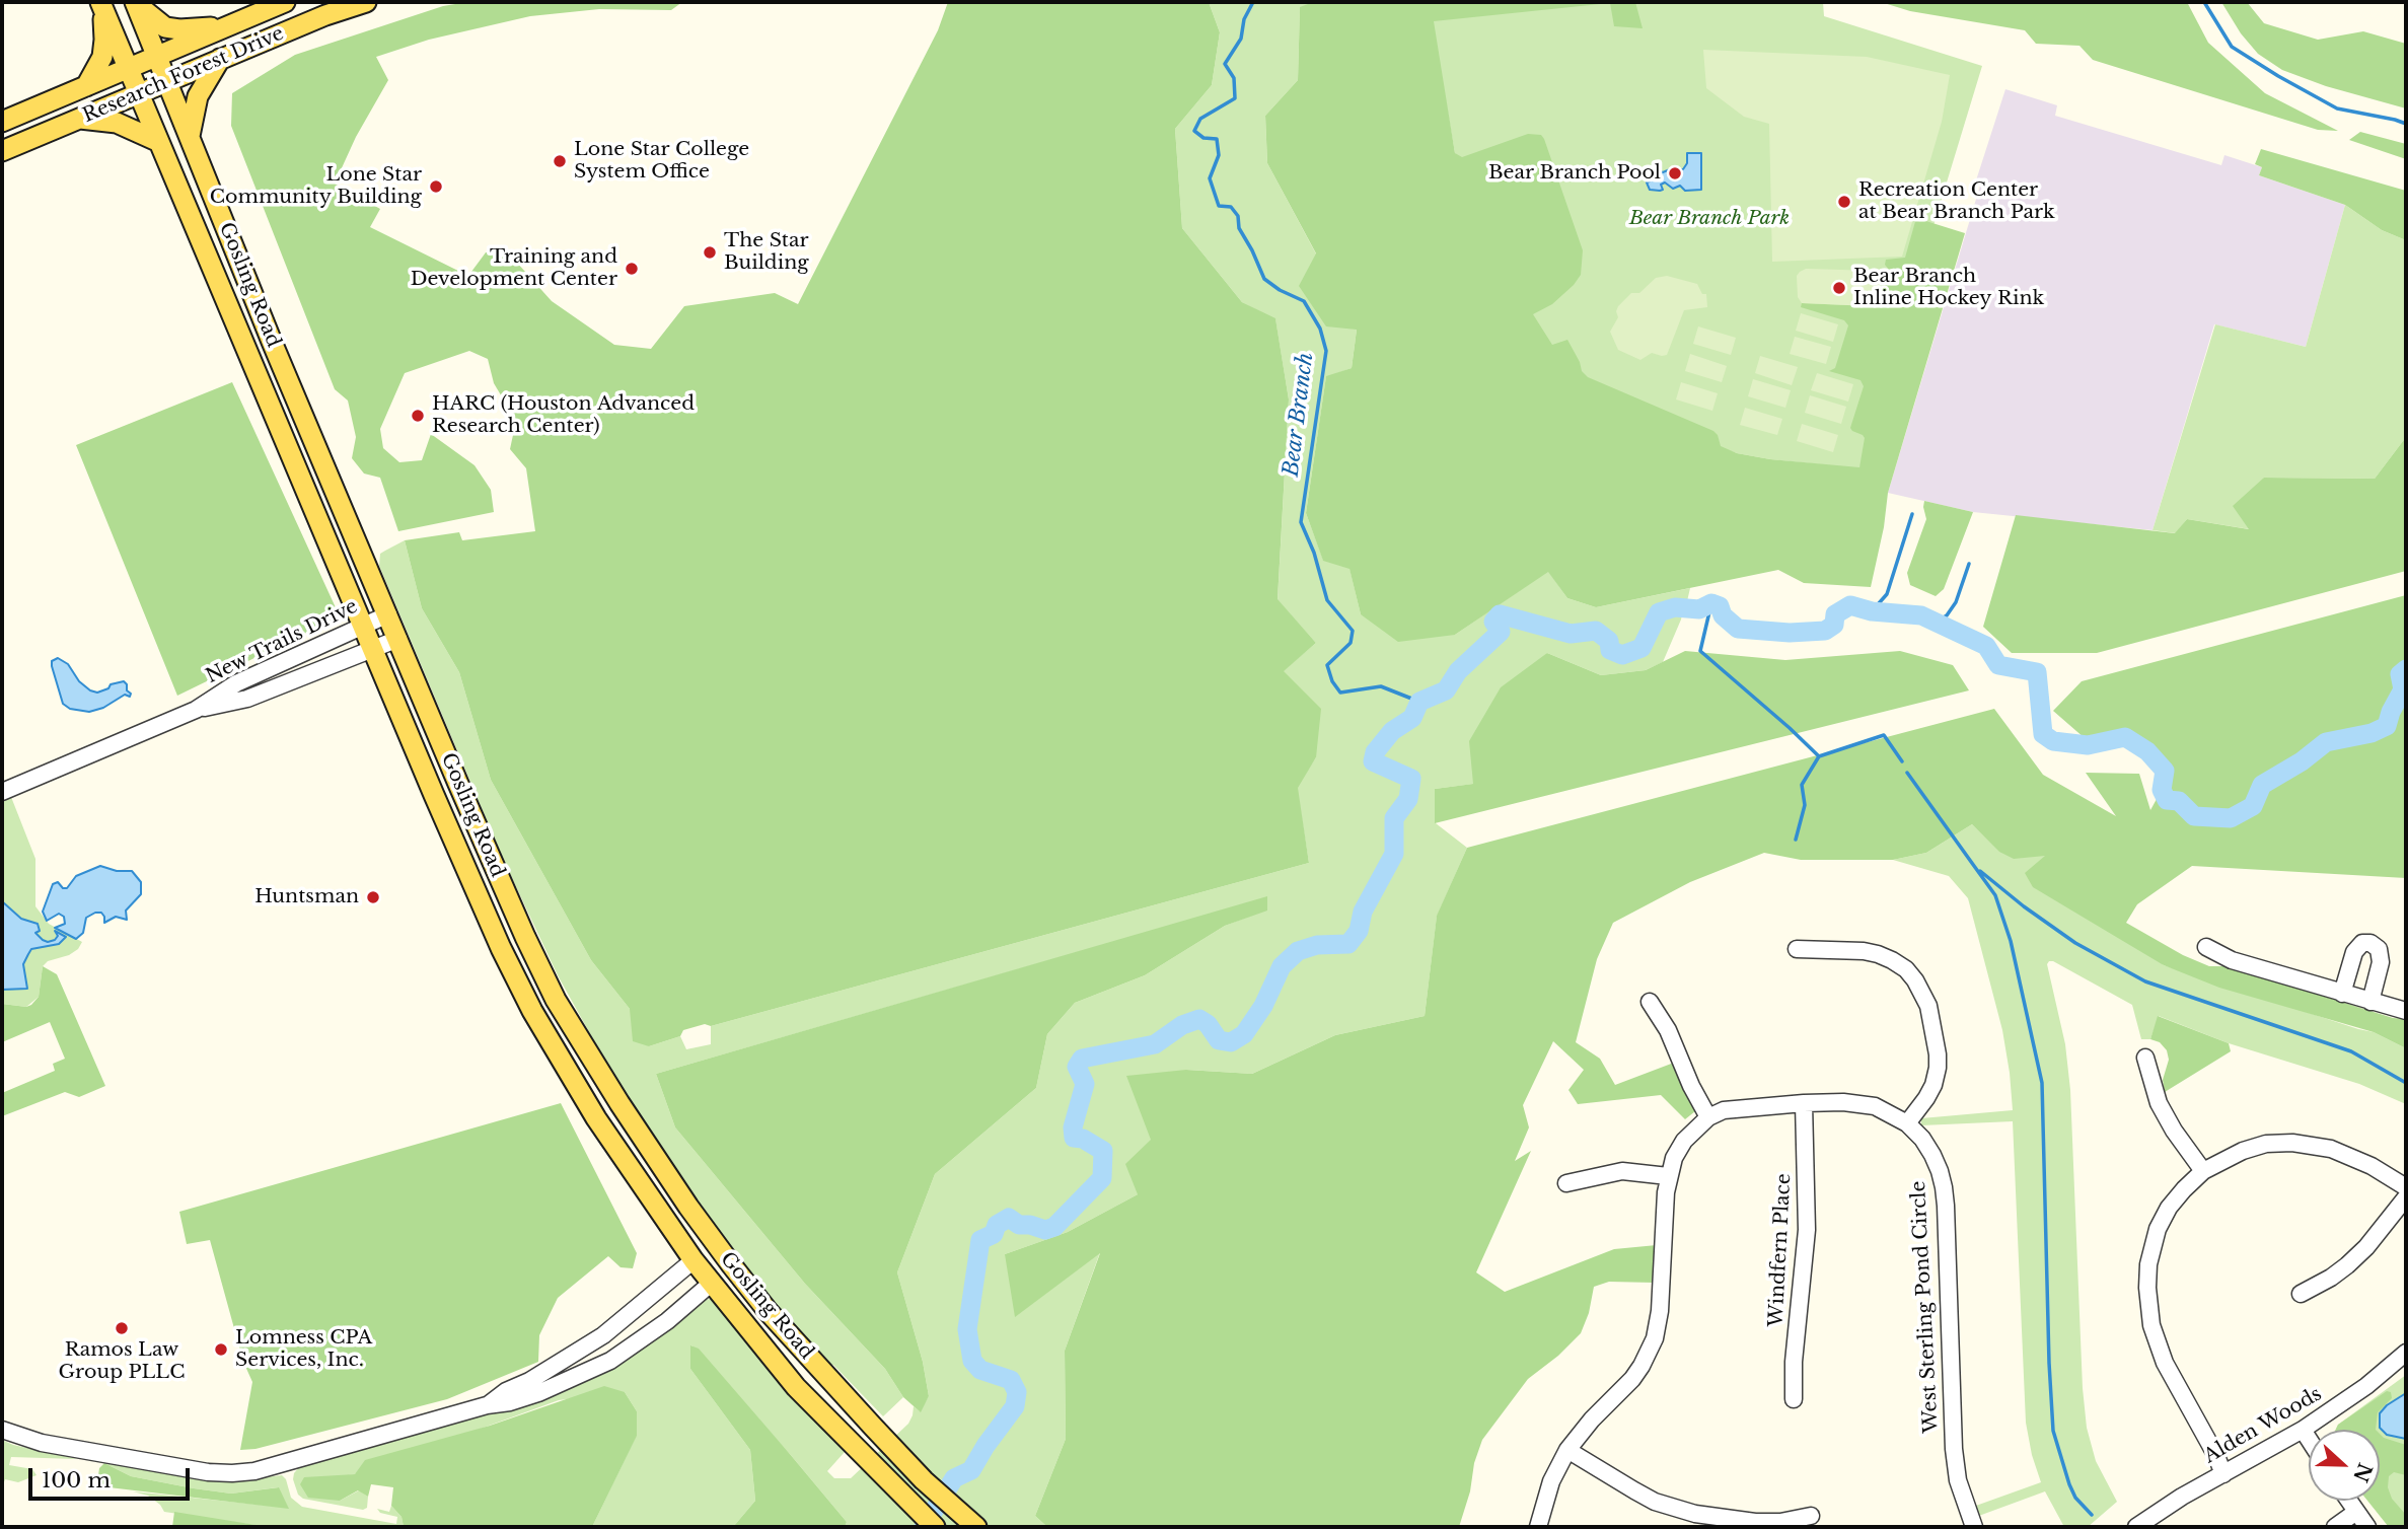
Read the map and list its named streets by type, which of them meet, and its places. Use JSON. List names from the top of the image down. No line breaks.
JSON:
{"streets":{"main road":["Research Forest Drive","Gosling Road"],"street":["New Trails Drive","Windfern Place","West Sterling Pond Circle","Alden Woods"]},"crossings":[["Research Forest Drive","Gosling Road"],["Gosling Road","New Trails Drive"],["Windfern Place","West Sterling Pond Circle"]],"water":["Bear Branch"],"parks":["Bear Branch Park"],"places":["Lone Star College System Office","Bear Branch Pool","Lone Star Community Building","Recreation Center at Bear Branch Park","The Star Building","Training and Development Center","Bear Branch Inline Hockey Rink","HARC (Houston Advanced Research Center)","Huntsman","Ramos Law Group PLLC","Lomness CPA Services, Inc."],"scale_bar":"100 m","north":"right"}
